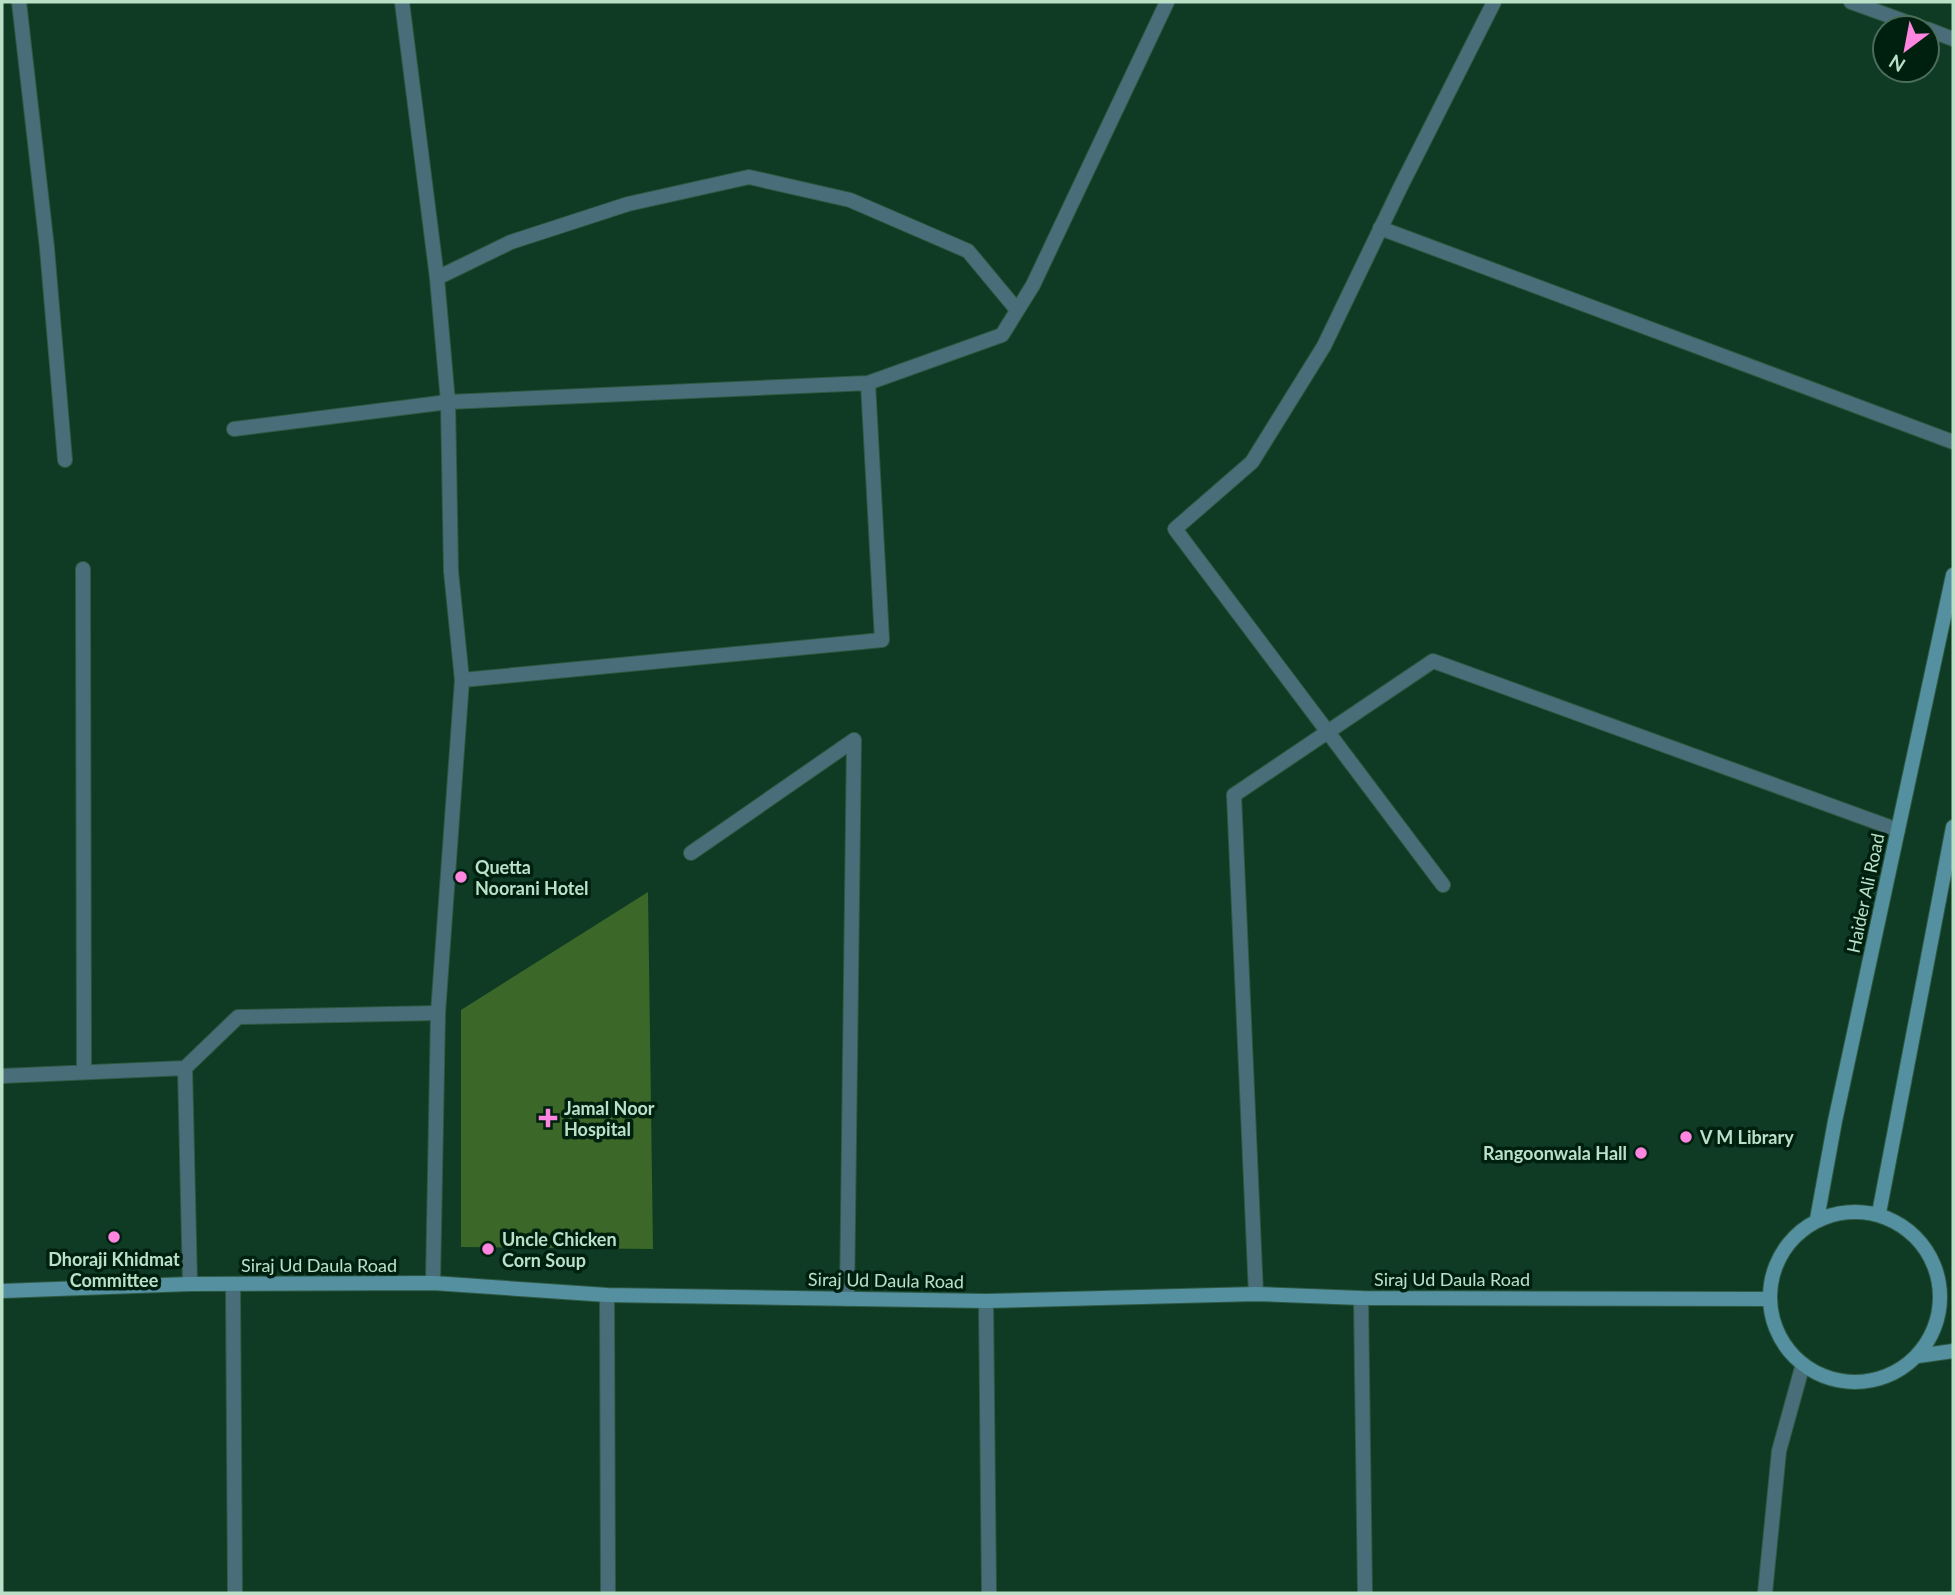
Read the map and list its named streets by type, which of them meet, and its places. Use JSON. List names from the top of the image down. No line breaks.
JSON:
{"streets":{"main road":["Haider Ali Road","Siraj Ud Daula Road"]},"crossings":[["Haider Ali Road","Siraj Ud Daula Road"]],"places":{"other":["Quetta Noorani Hotel","V M Library","Rangoonwala Hall","Dhoraji Khidmat Committee","Uncle Chicken Corn Soup"],"health":["Jamal Noor Hospital"]},"north":"bottom left"}
